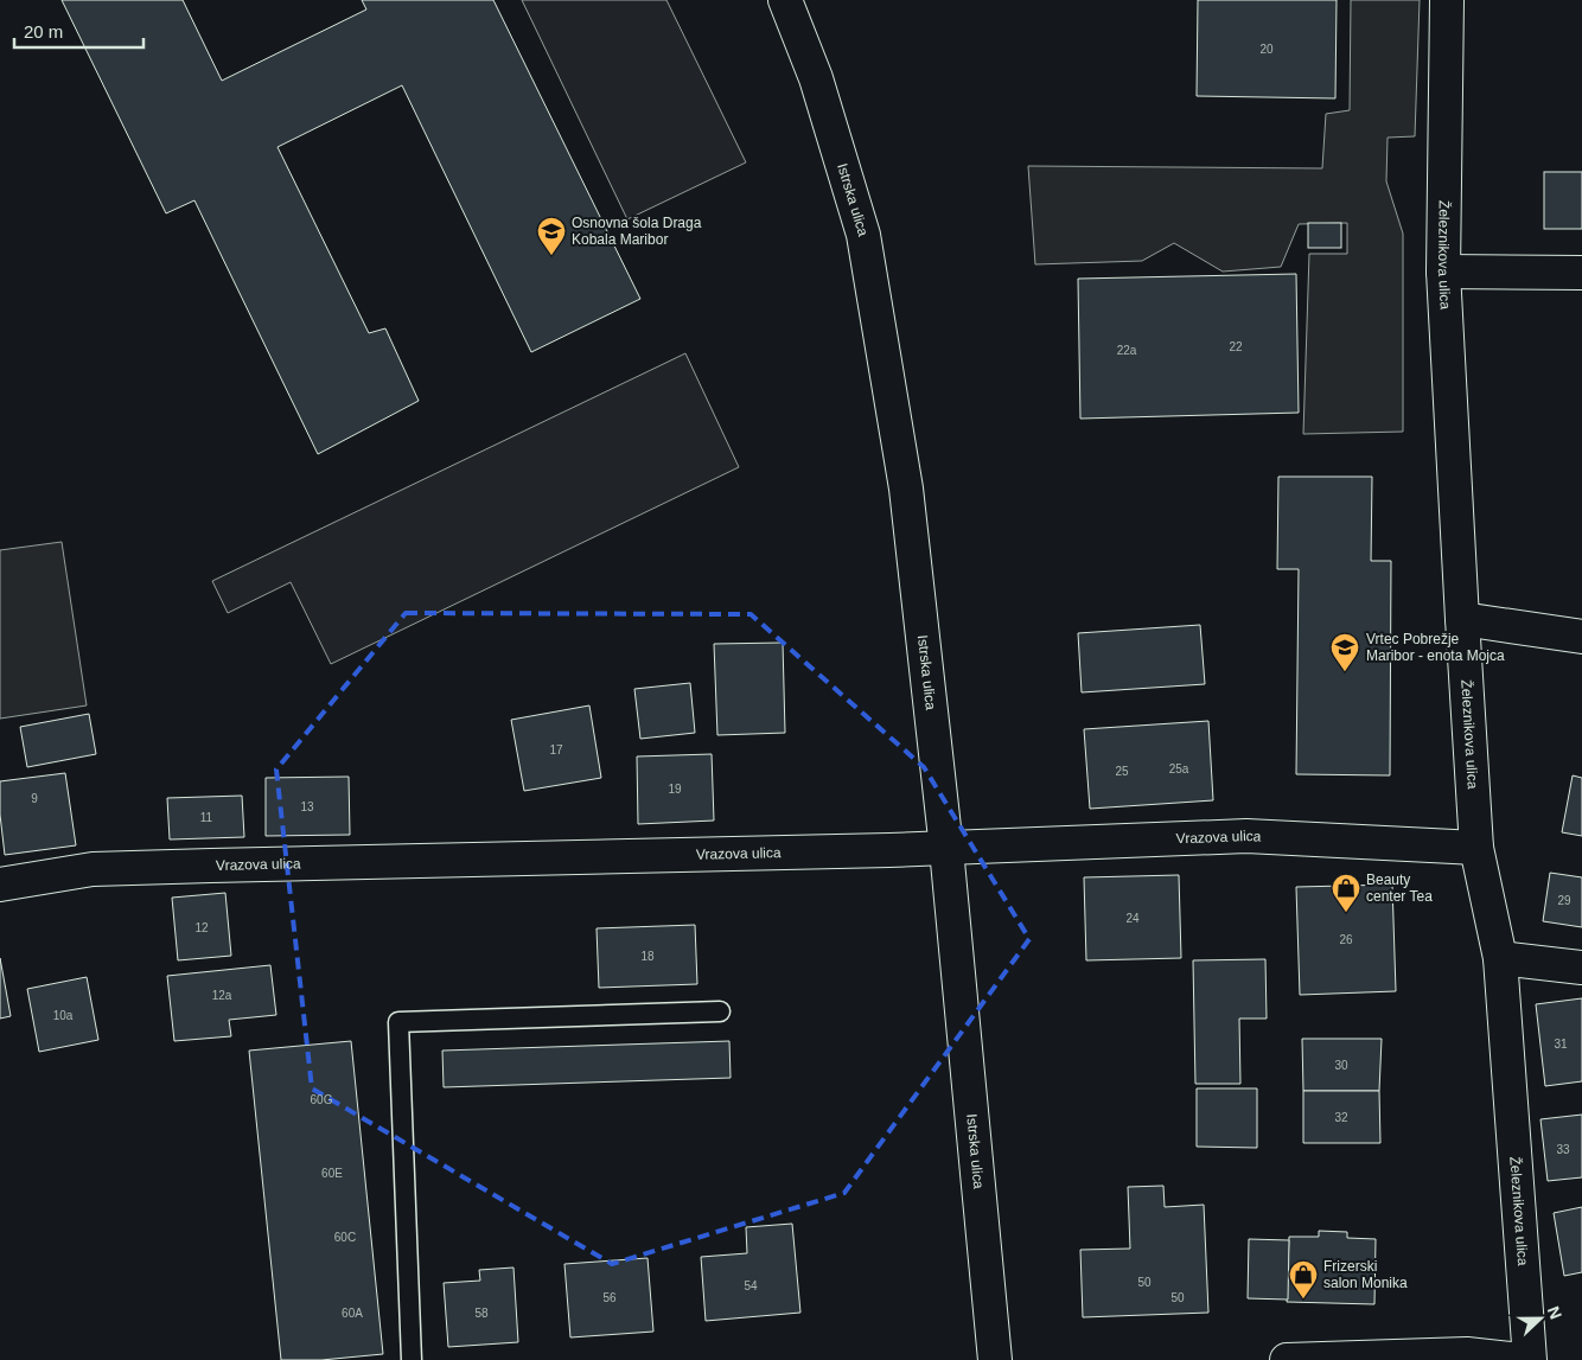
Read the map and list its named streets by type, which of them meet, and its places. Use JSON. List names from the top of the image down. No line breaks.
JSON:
{"streets":{"street":["Istrska ulica","Železnikova ulica","Vrazova ulica"]},"crossings":[["Istrska ulica","Vrazova ulica"],["Železnikova ulica","Vrazova ulica"]],"places":{"school or university":["Osnovna šola Draga Kobala Maribor","Vrtec Pobrežje Maribor - enota Mojca"],"shop":["Beauty center Tea","Frizerski salon Monika"]},"house_numbers":["20","22","22a","17","25a","25","19","9","13","11","29","24","12","26","18","12a","10a","31","30","60G","32","33","60E","60C","50","54","56","50","60A","58"],"scale_bar":"20 m","north":"right"}
